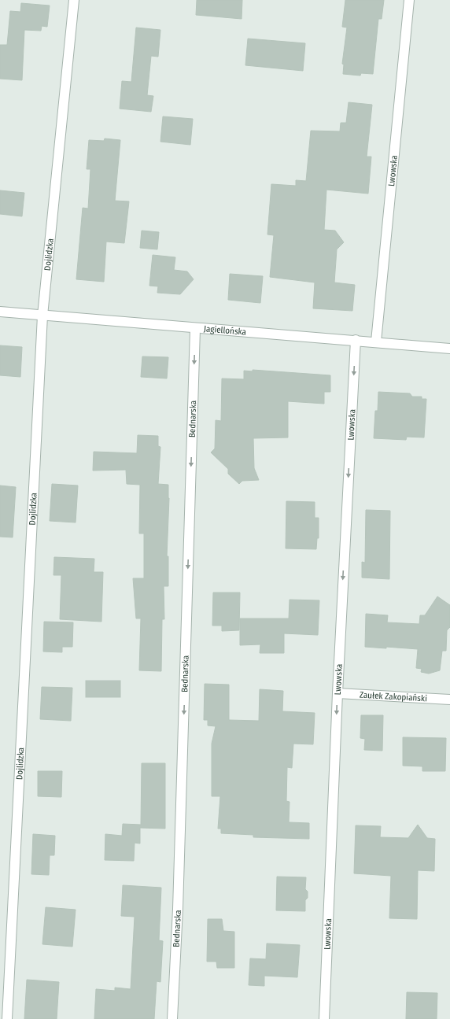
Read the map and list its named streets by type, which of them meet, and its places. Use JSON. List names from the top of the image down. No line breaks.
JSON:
{"streets":{"street":["Lwowska","Dojlidzka","Jagiellońska","Bednarska","Zaułek Zakopiański"]},"crossings":[["Lwowska","Jagiellońska"],["Lwowska","Zaułek Zakopiański"],["Dojlidzka","Jagiellońska"],["Jagiellońska","Bednarska"]],"one_way":["Lwowska","Bednarska"]}
